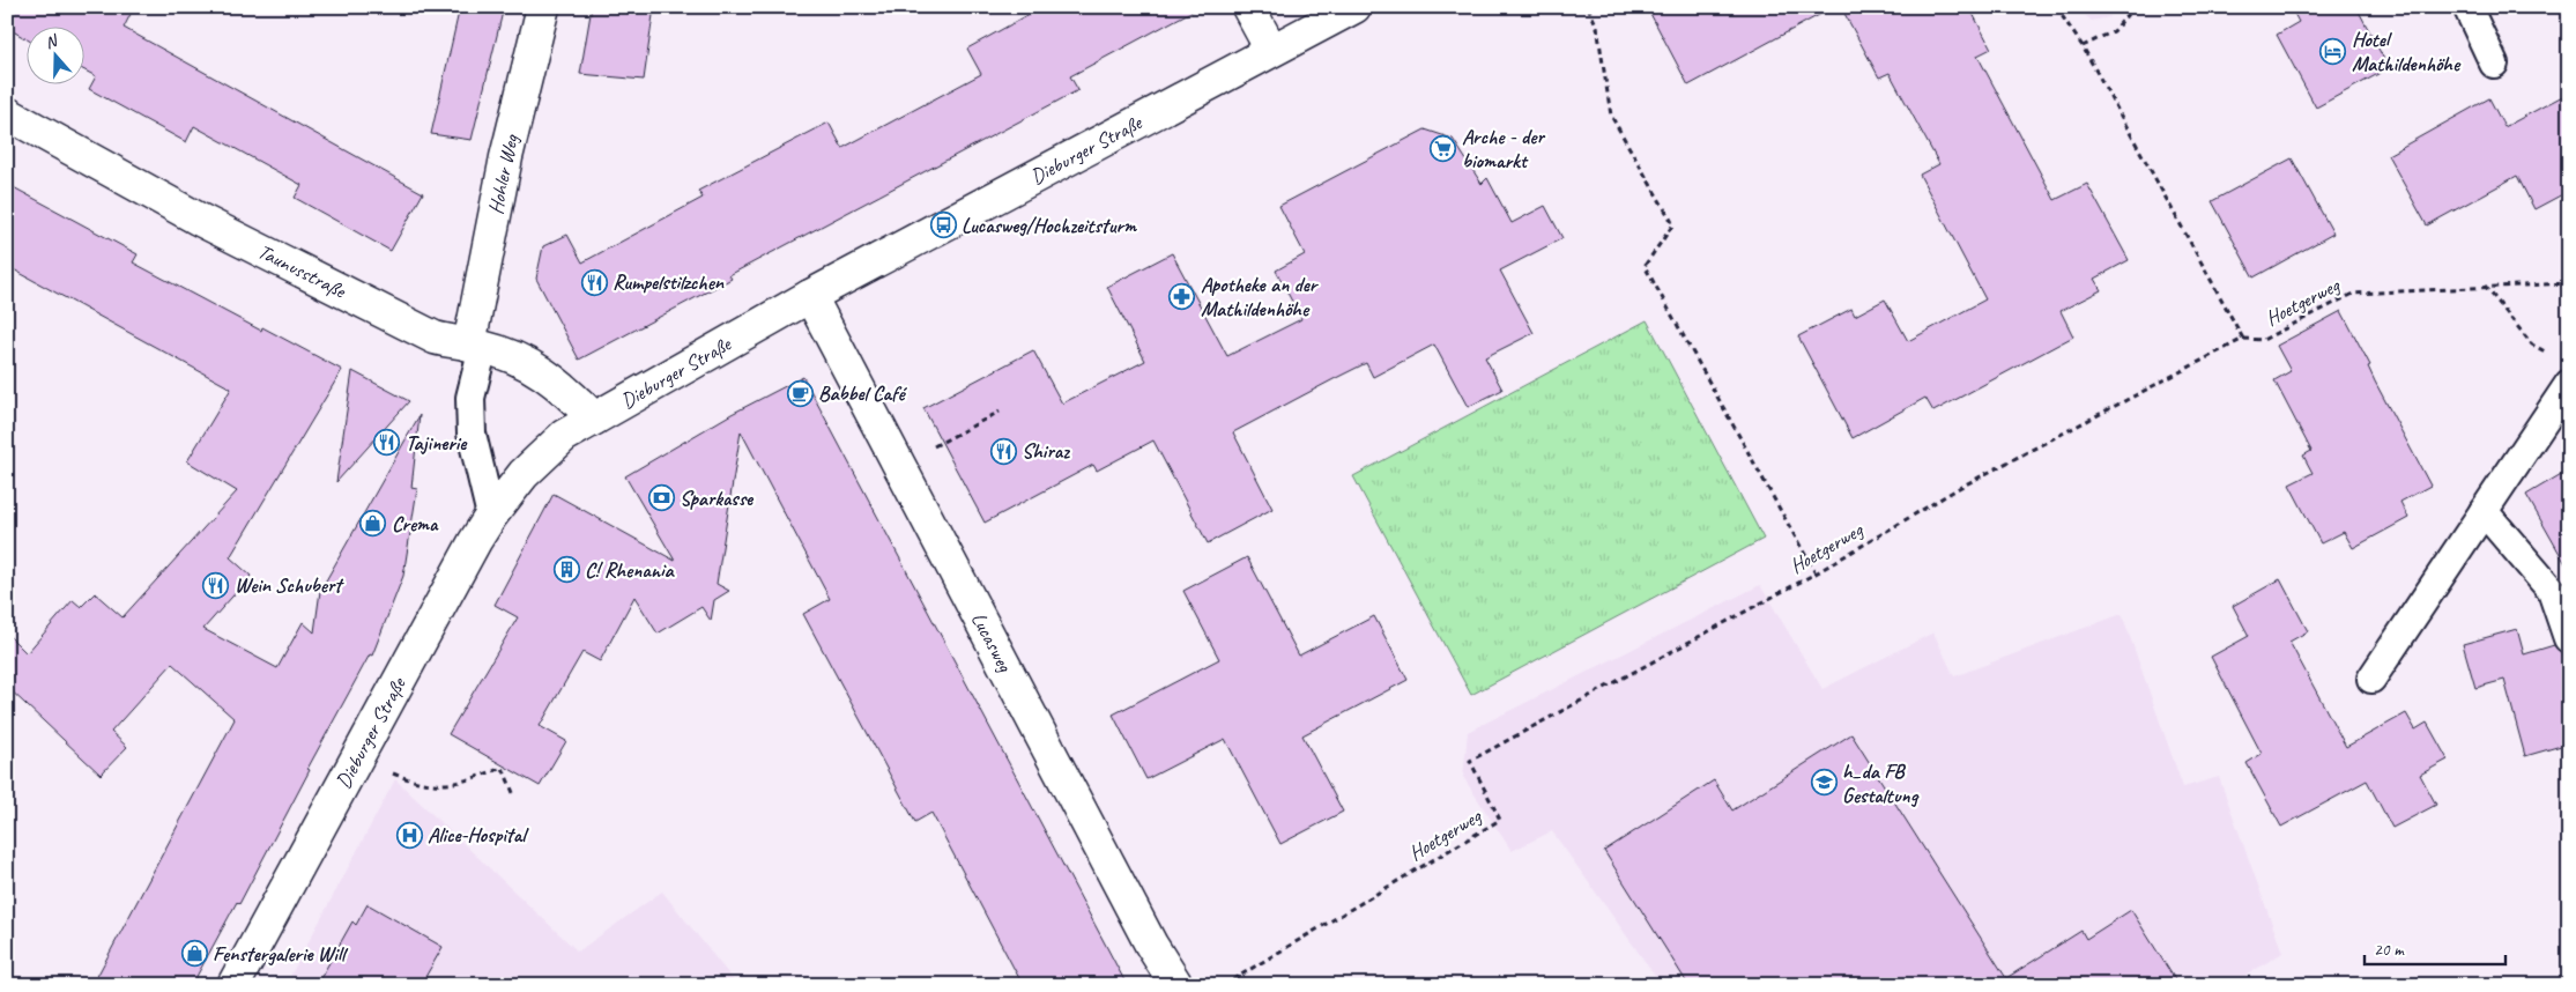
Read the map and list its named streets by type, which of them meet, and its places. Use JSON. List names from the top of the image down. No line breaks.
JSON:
{"streets":{"street":["Dieburger Straße","Hohler Weg","Taunusstraße","Lucasweg"],"path":["Hoetgerweg"]},"crossings":[["Dieburger Straße","Taunusstraße"],["Dieburger Straße","Lucasweg"],["Hohler Weg","Taunusstraße"]],"places":{"hotel":["Hotel Mathildenhöhe"],"supermarket":["Arche - der biomarkt"],"bus stop":["Lucasweg/Hochzeitsturm"],"restaurant":["Rumpelstilzchen","Tajinerie","Shiraz","Wein Schubert"],"pharmacy":["Apotheke an der Mathildenhöhe"],"cafe":["Babbel Café"],"bank":["Sparkasse"],"shop":["Crema","Fenstergalerie Will"],"building":["C! Rhenania"],"school or university":["h_da FB Gestaltung"],"hospital":["Alice-Hospital"]},"scale_bar":"20 m","north":"top"}
